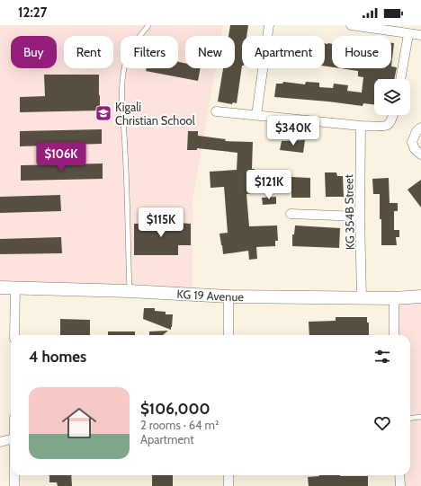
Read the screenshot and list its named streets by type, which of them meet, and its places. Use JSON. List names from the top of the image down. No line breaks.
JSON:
{"streets":{"main road":["KG 19 Avenue"],"street":["KG 354B Street"]},"crossings":[["KG 354B Street","KG 19 Avenue"]],"places":{"school or university":["Kigali Christian School"]},"page":{"status":"12:27","chip":["Buy","Rent","Filters","New","Apartment","House"],"price":["$340K","$106K","$121K","$115K"],"heading":"4 homes","list":[{"name":"$106,000","note":"2 rooms · 64 m² · Apartment"}]}}
